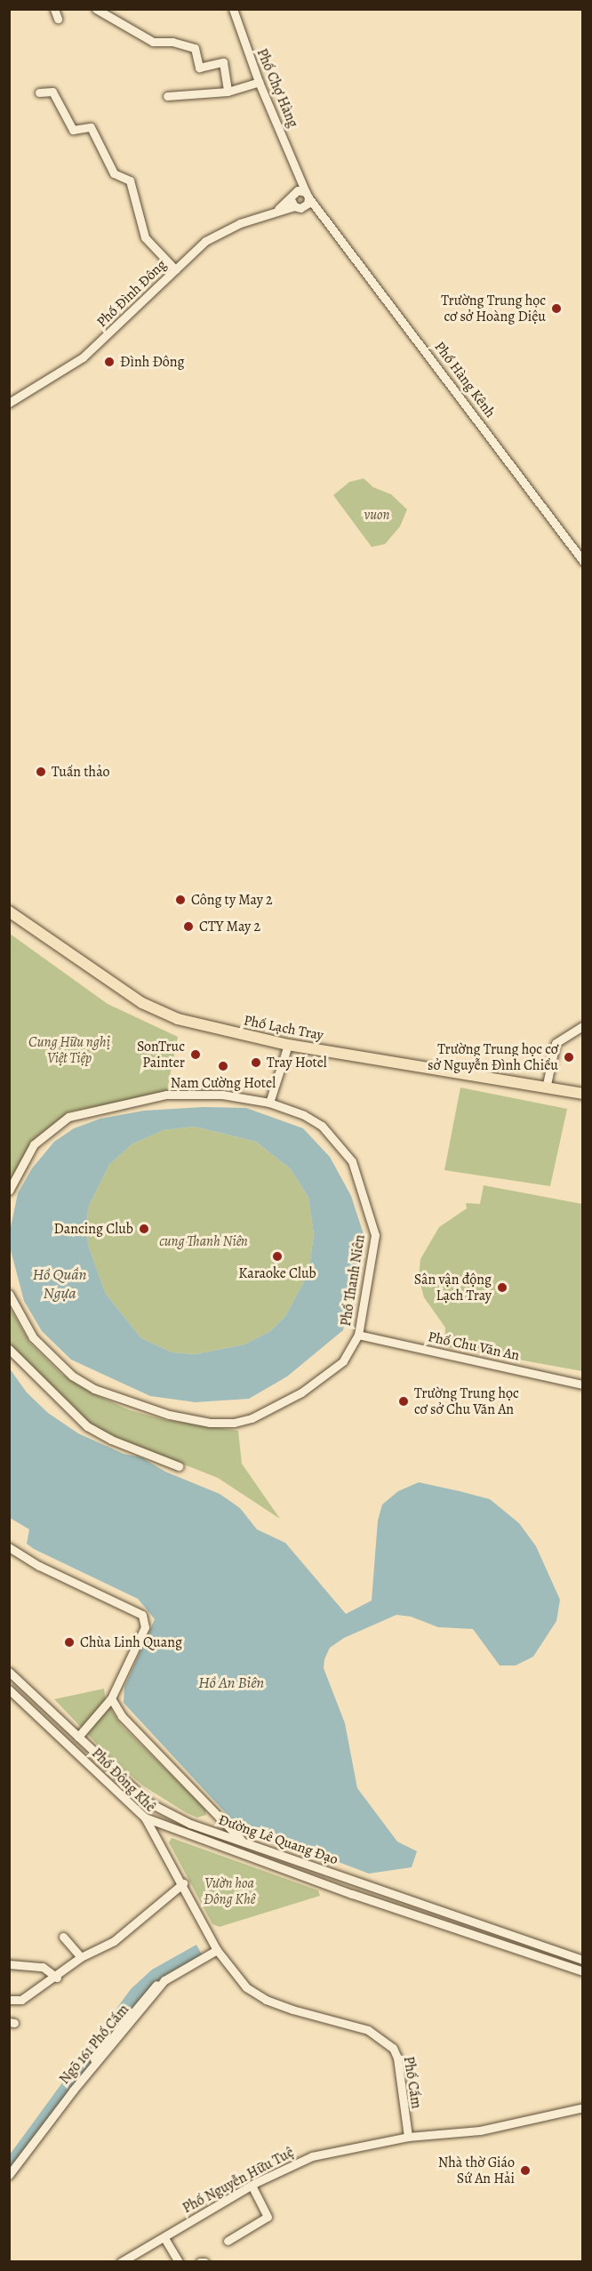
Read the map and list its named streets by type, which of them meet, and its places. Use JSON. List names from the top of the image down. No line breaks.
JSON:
{"streets":{"main road":["Phố Lạch Tray"],"street":["Phố Chợ Hàng","Phố Đình Đông","Phố Hàng Kênh","Phố Thanh Niên","Phố Chu Văn An","Phố Đông Khê","Đường Lê Quang Đạo","Ngõ 161 Phố Cấm","Phố Cấm","Phố Nguyễn Hữu Tuệ"]},"crossings":[["Phố Chợ Hàng","Phố Hàng Kênh"],["Phố Thanh Niên","Phố Chu Văn An"],["Phố Đông Khê","Đường Lê Quang Đạo"],["Phố Đông Khê","Phố Cấm"],["Ngõ 161 Phố Cấm","Phố Cấm"],["Phố Cấm","Phố Nguyễn Hữu Tuệ"]],"water":["Hồ Quần Ngựa","Hồ An Biên"],"parks":["vuon","Cung Hữu nghị Việt Tiệp","cung Thanh Niên","Vườn hoa Đông Khê"],"places":["Trường Trung học cơ sở Hoàng Diệu","Đình Đông","Tuấn thảo","Công ty May 2","CTY May 2","SonTruc Painter","Trường Trung học cơ sở Nguyễn Đình Chiểu","Tray Hotel","Nam Cường Hotel","Dancing Club","Karaoke Club","Sân vận động Lạch Tray","Trường Trung học cơ sở Chu Văn An","Chùa Linh Quang","Nhà thờ Giáo Sứ An Hải"]}
